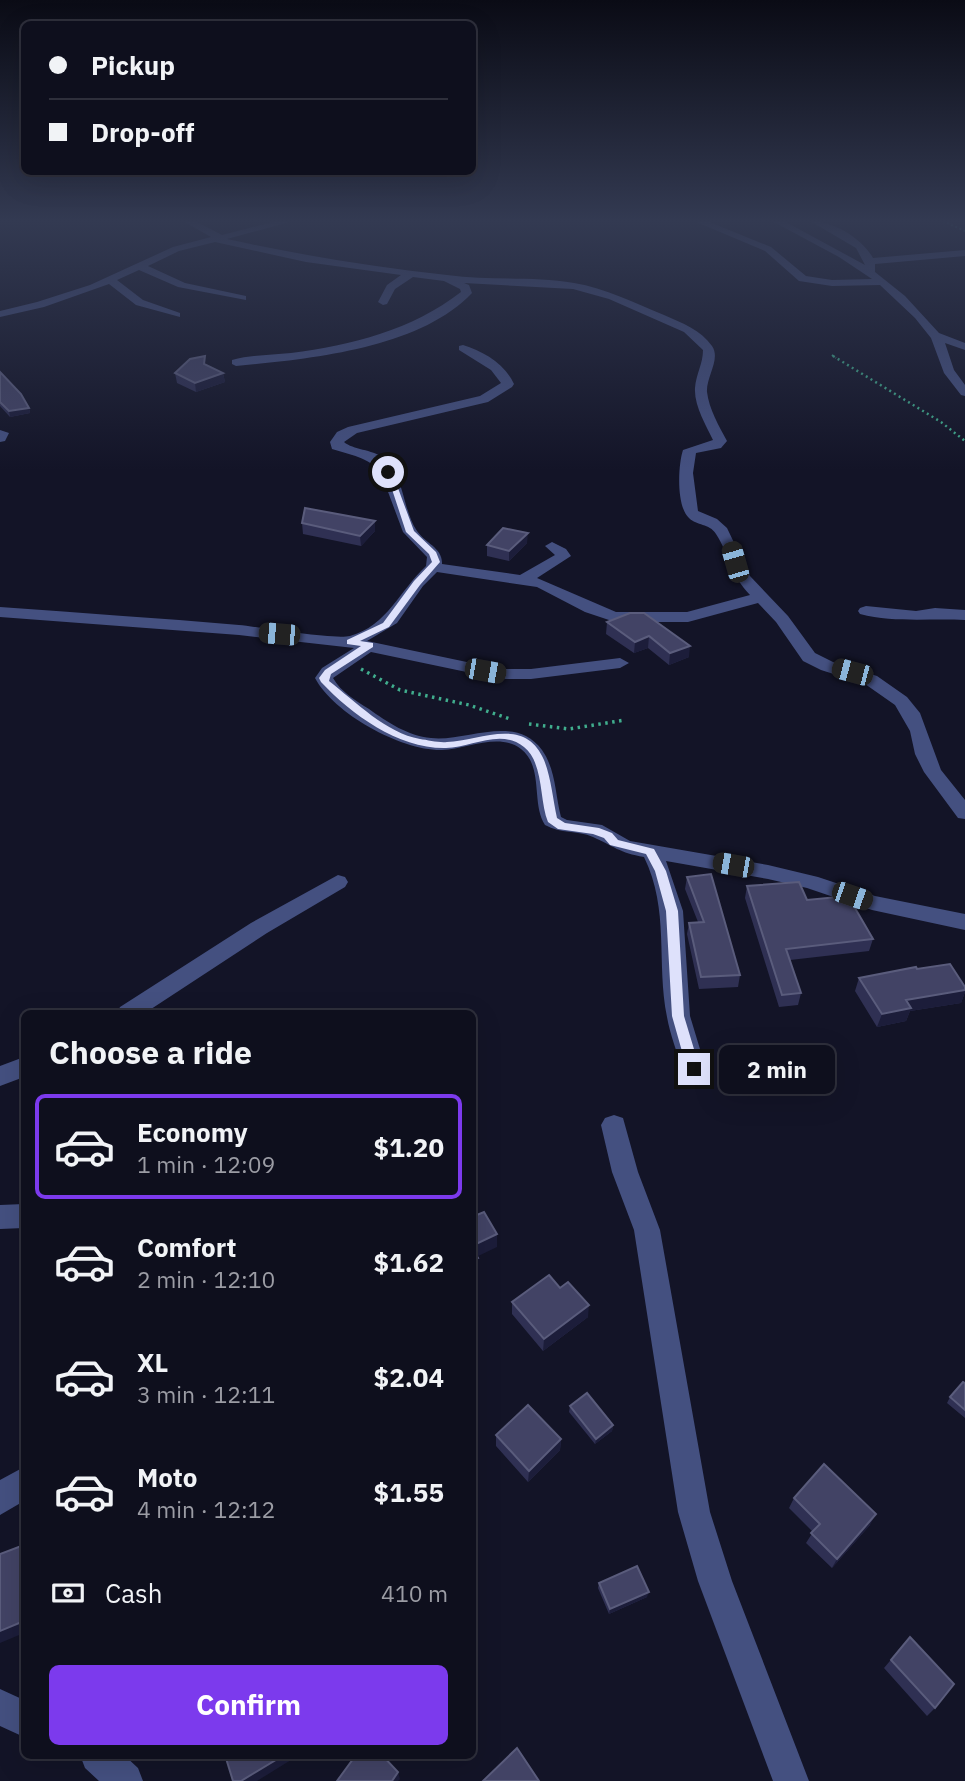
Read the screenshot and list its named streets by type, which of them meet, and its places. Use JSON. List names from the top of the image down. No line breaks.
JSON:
{"page":{"banner":["Pickup","Drop-off"],"heading":"Choose a ride","bubble":"2 min","list":[{"name":"Economy","note":"1 min · 12:09","value":"$1.20"},{"name":"Comfort","note":"2 min · 12:10","value":"$1.62"},{"name":"XL","note":"3 min · 12:11","value":"$2.04"},{"name":"Moto","note":"4 min · 12:12","value":"$1.55"}],"pay":["Cash","410 m"],"buttons":"Confirm"}}
